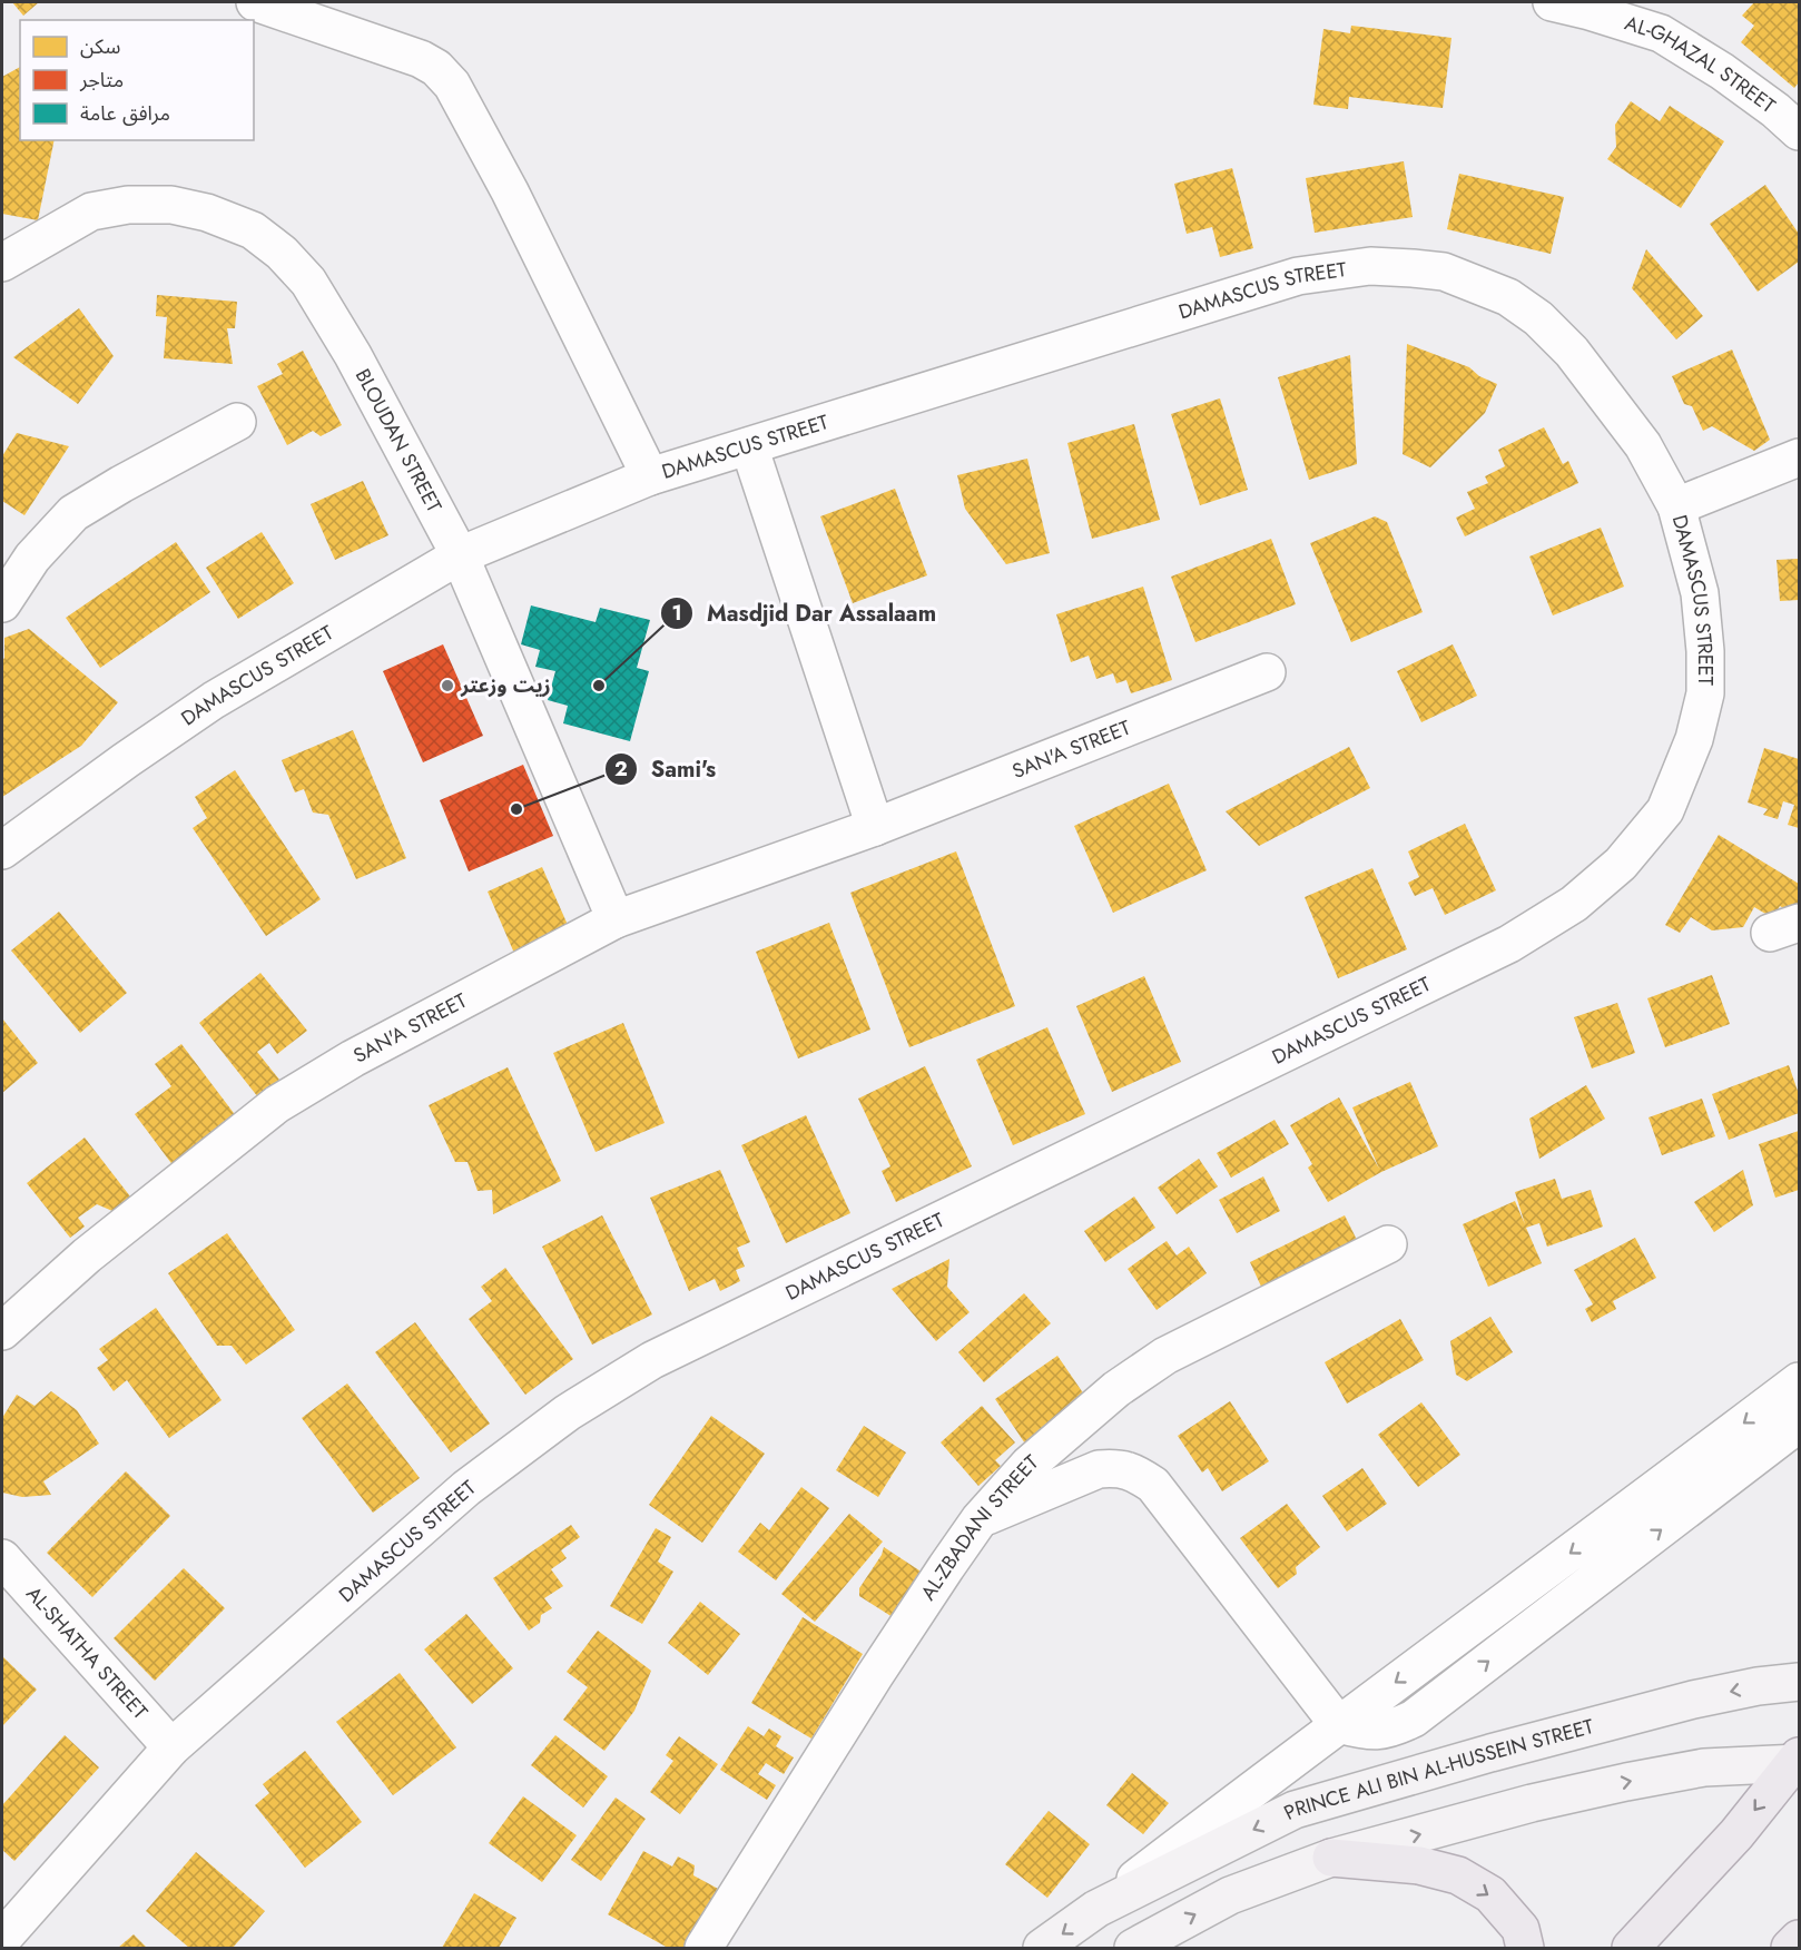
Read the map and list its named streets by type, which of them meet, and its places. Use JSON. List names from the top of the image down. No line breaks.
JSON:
{"streets":{"main road":["PRINCE ALI BIN AL-HUSSEIN STREET"],"street":["AL-GHAZAL STREET","DAMASCUS STREET","BLOUDAN STREET","SAN'A STREET","AL-ZBADANI STREET","AL-SHATHA STREET"]},"crossings":[["DAMASCUS STREET","BLOUDAN STREET"],["DAMASCUS STREET","AL-SHATHA STREET"],["BLOUDAN STREET","SAN'A STREET"]],"places":["زيت وزعتر","Masdjid Dar Assalaam","Sami's"],"legend":["سكن","متاجر","مرافق عامة"]}
